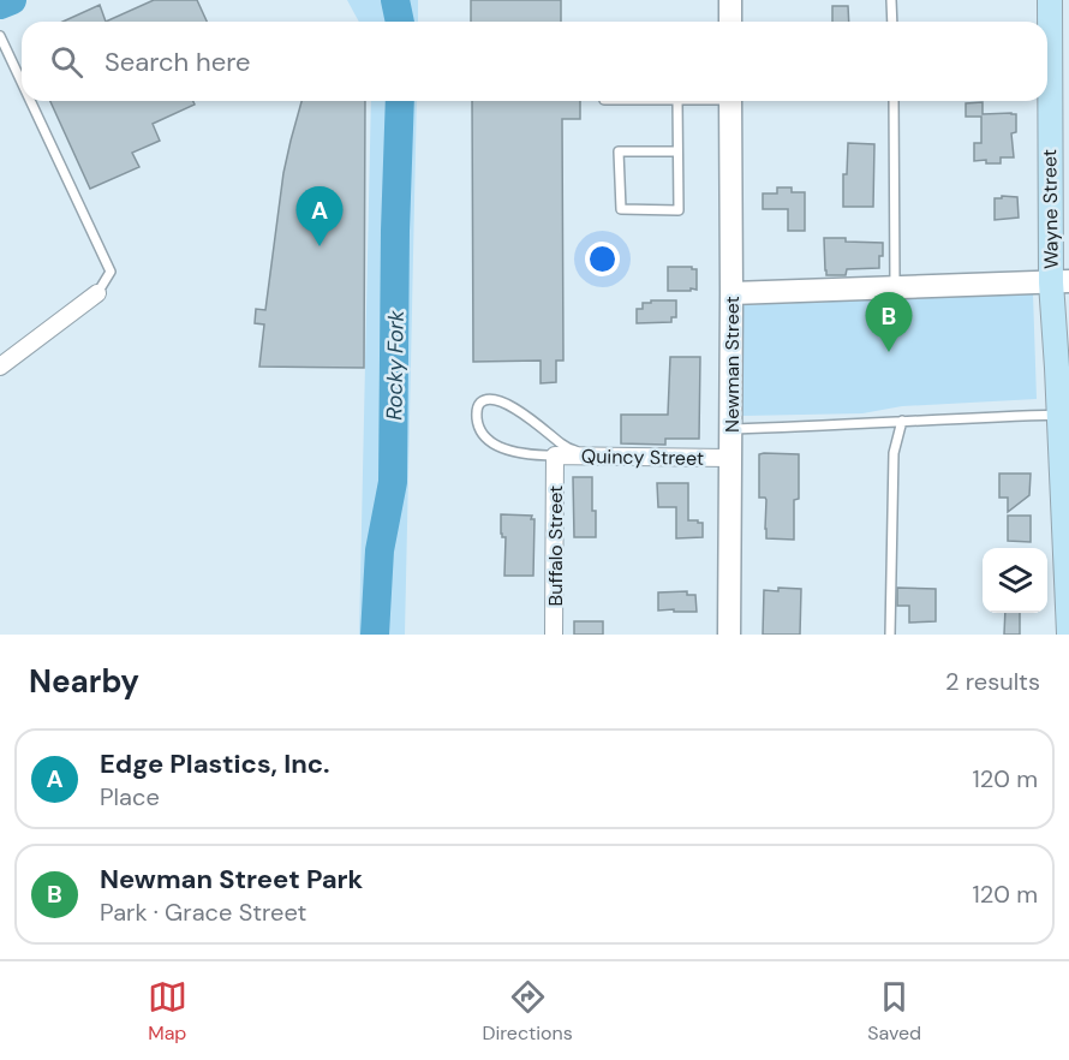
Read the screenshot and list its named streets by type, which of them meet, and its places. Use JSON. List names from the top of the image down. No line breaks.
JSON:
{"streets":{"main road":["Wayne Street"],"street":["Newman Street","Quincy Street","Buffalo Street"]},"crossings":[["Newman Street","Quincy Street"],["Quincy Street","Buffalo Street"]],"water":["Rocky Fork"],"page":{"search":"Search here","pins":["A","B"],"heading":["Nearby","2 results"],"list":[{"mark":"A","name":"Edge Plastics, Inc.","note":"Place","value":"120 m"},{"mark":"B","name":"Newman Street Park","note":"Park · Grace Street","value":"120 m"}],"nav":["Map","Directions","Saved"]}}
